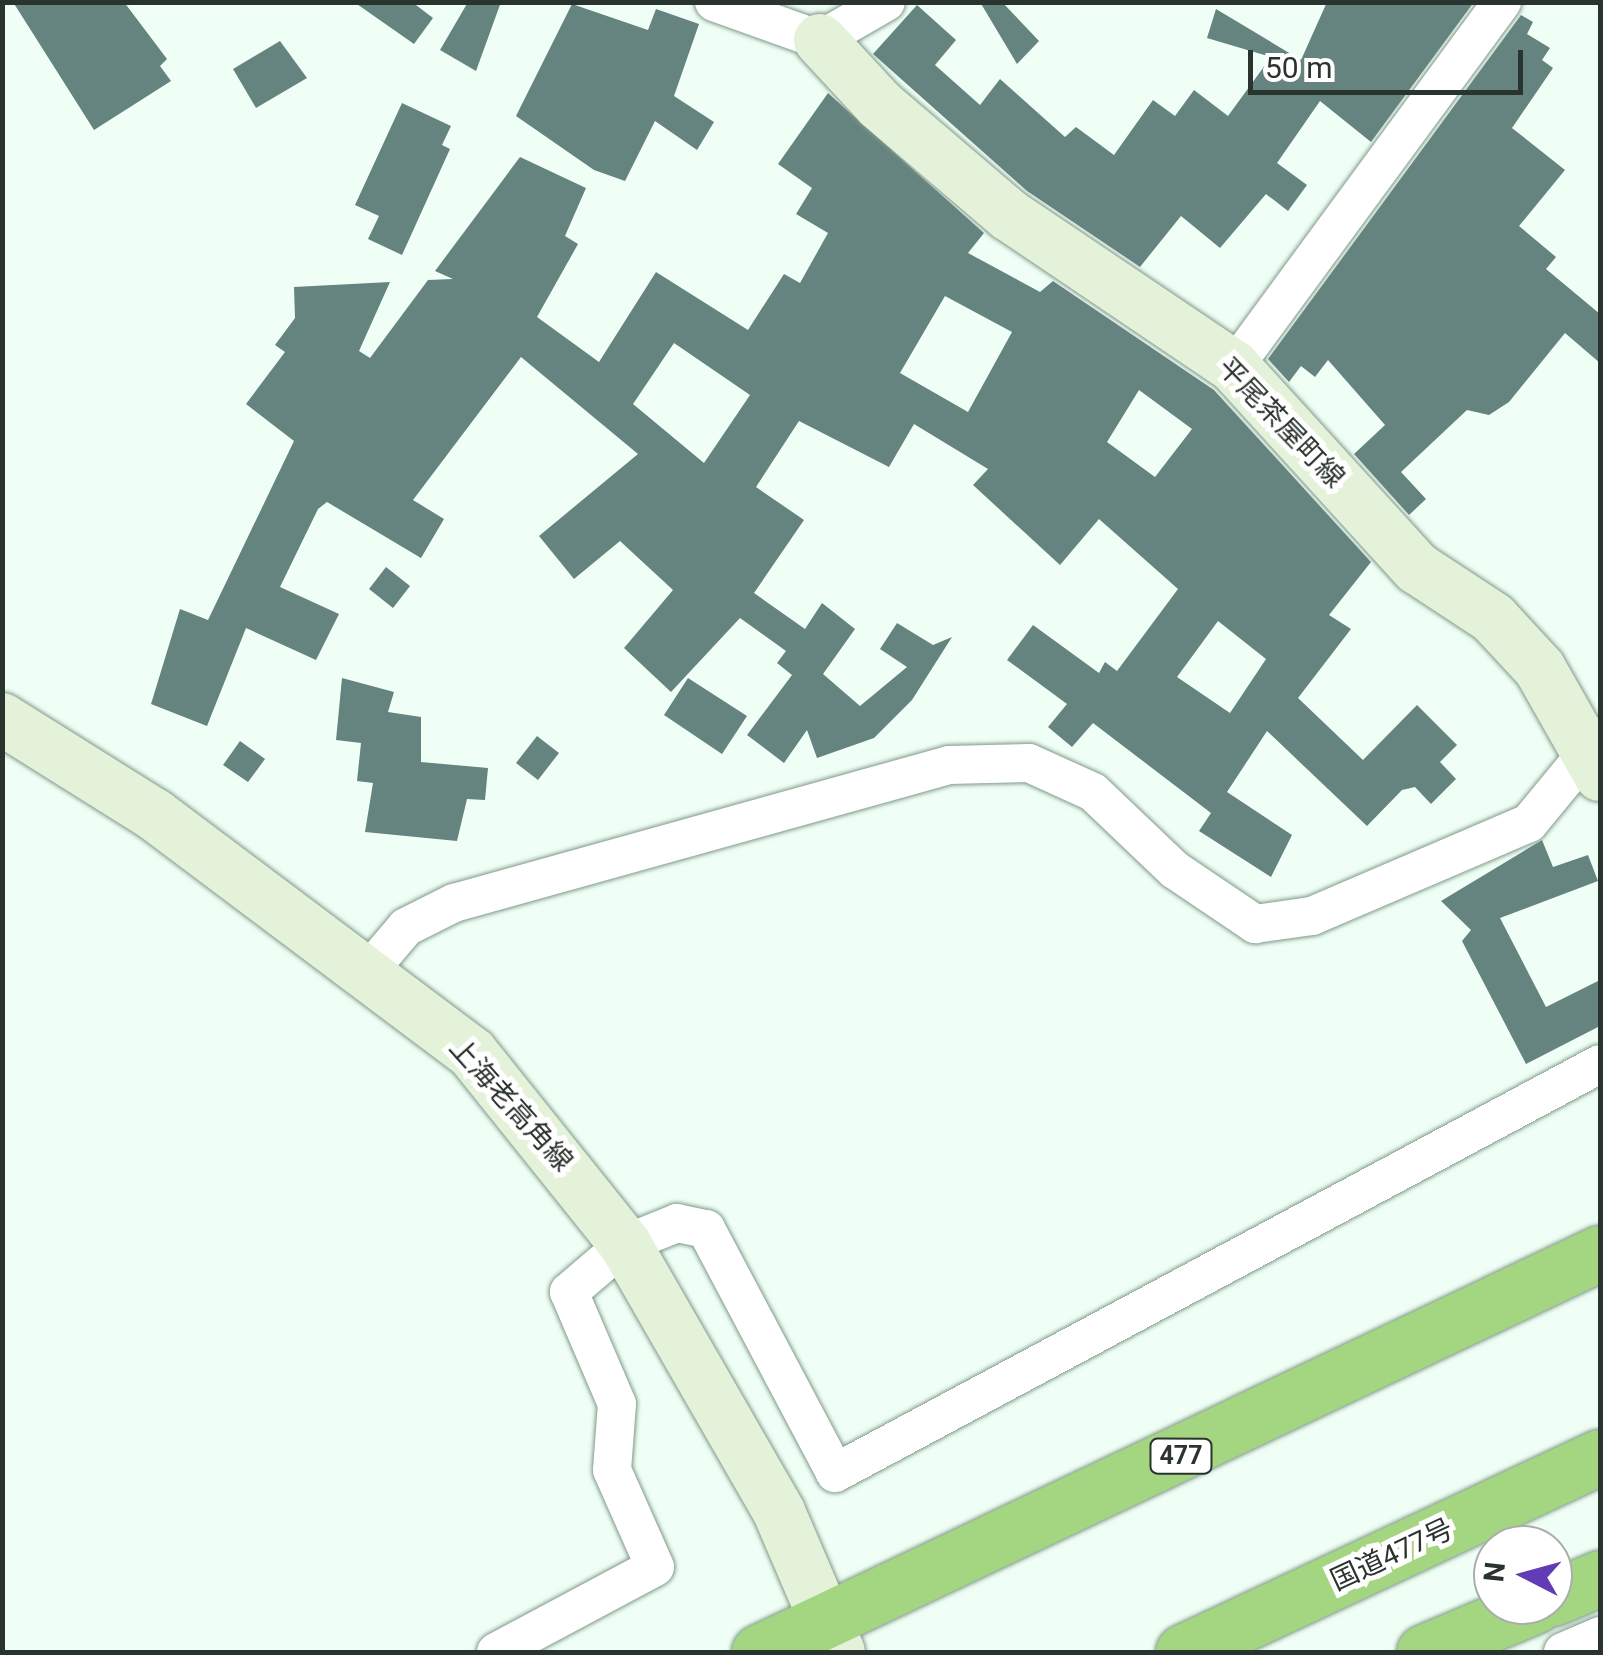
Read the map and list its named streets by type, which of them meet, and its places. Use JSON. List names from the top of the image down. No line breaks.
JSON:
{"streets":{"highway":["477","国道477号"],"main road":["平尾茶屋町線","上海老高角線"]},"crossings":[["上海老高角線","477"]],"scale_bar":"50 m","north":"left"}
